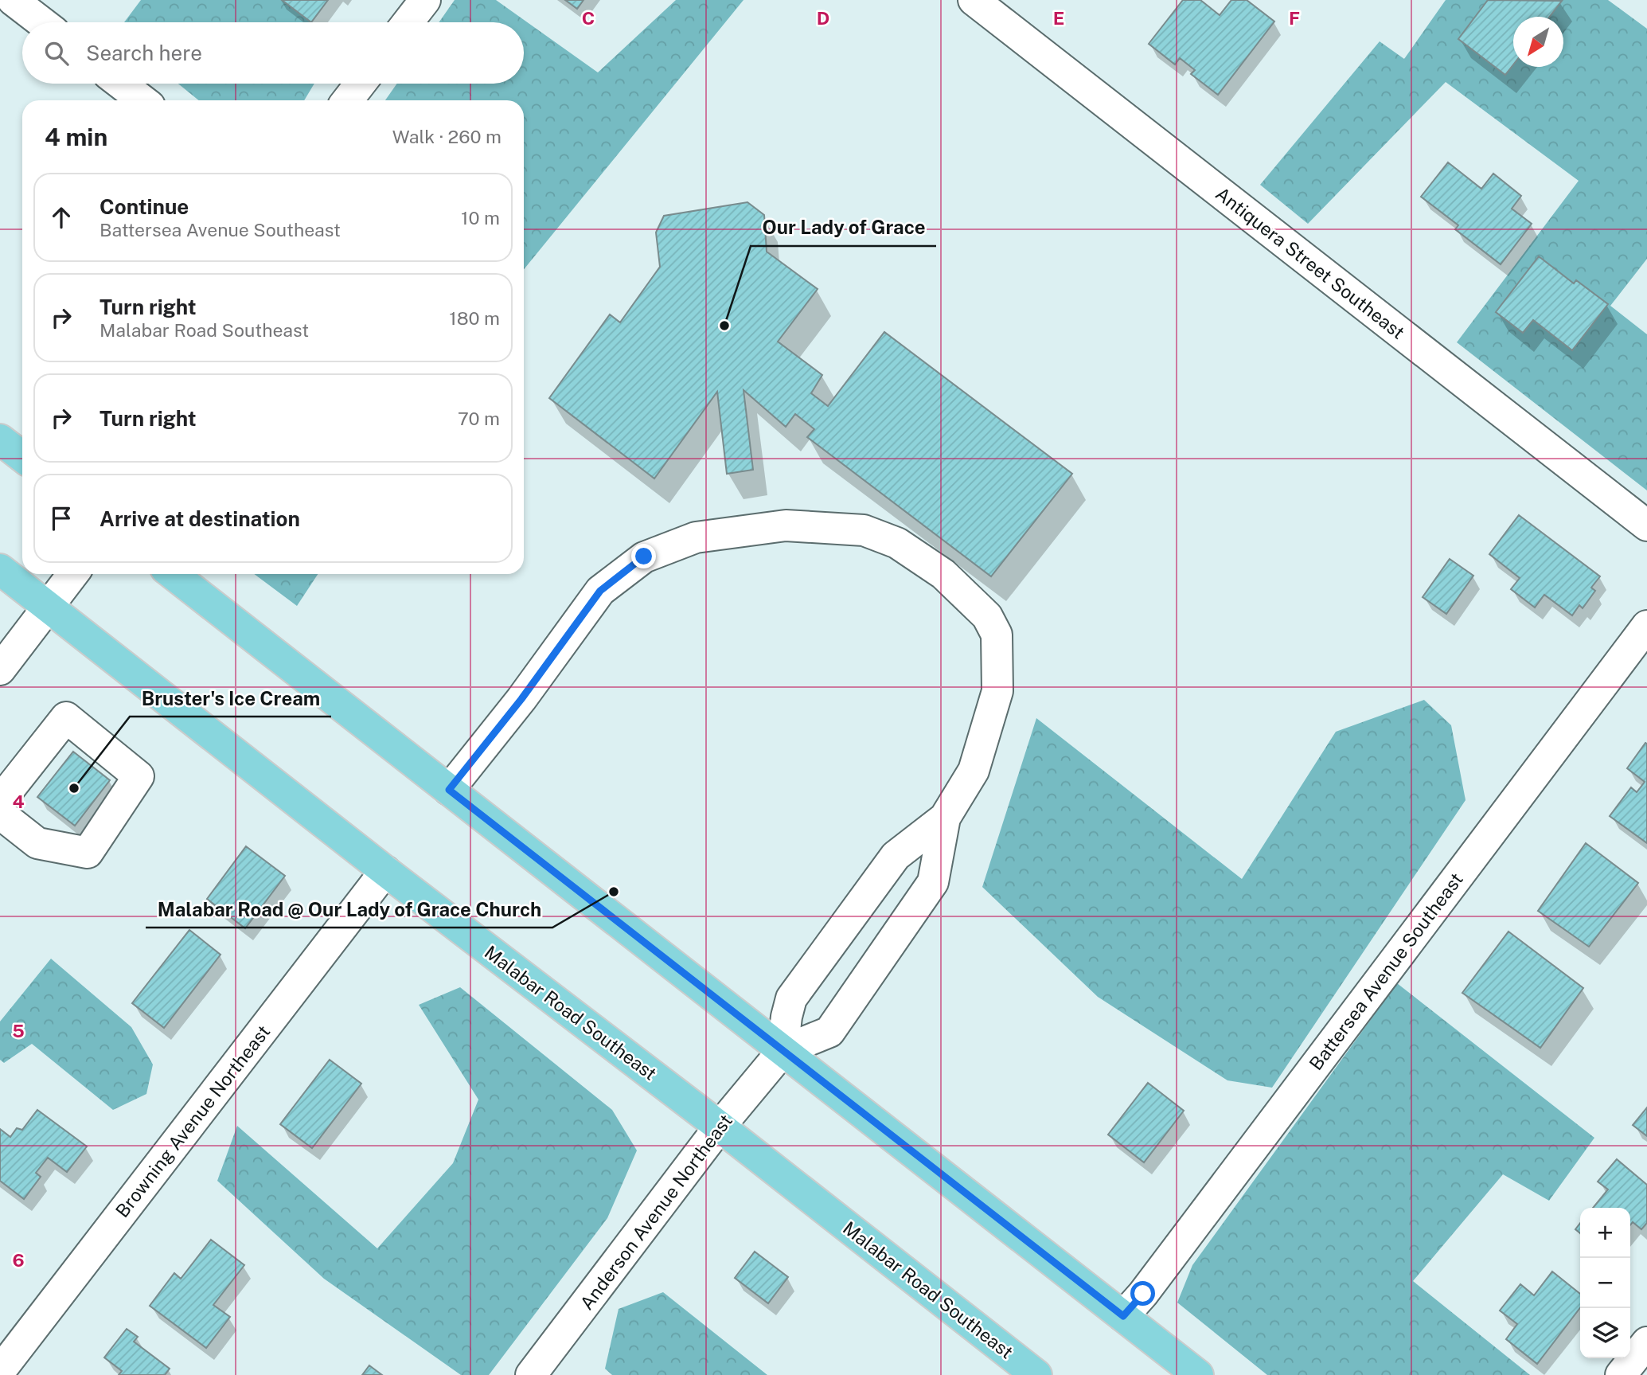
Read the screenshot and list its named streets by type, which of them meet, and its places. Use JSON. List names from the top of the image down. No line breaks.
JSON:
{"streets":{"main road":["Malabar Road Southeast"],"street":["Antiquera Street Southeast","Battersea Avenue Southeast","Browning Avenue Northeast","Anderson Avenue Northeast"]},"crossings":[["Malabar Road Southeast","Browning Avenue Northeast"],["Malabar Road Southeast","Anderson Avenue Northeast"]],"places":["Our Lady of Grace","Bruster's Ice Cream","Malabar Road @ Our Lady of Grace Church"],"north":"bottom left","page":{"search":"Search here","heading":["4 min","Walk · 260 m"],"list":[["Continue","Battersea Avenue Southeast","10 m"],["Turn right","Malabar Road Southeast","180 m"],["Turn right","70 m"],"Arrive at destination"],"map_buttons":["+","−"]},"grid":{"columns":["C","D","E","F"],"rows":["4","5","6"]}}
